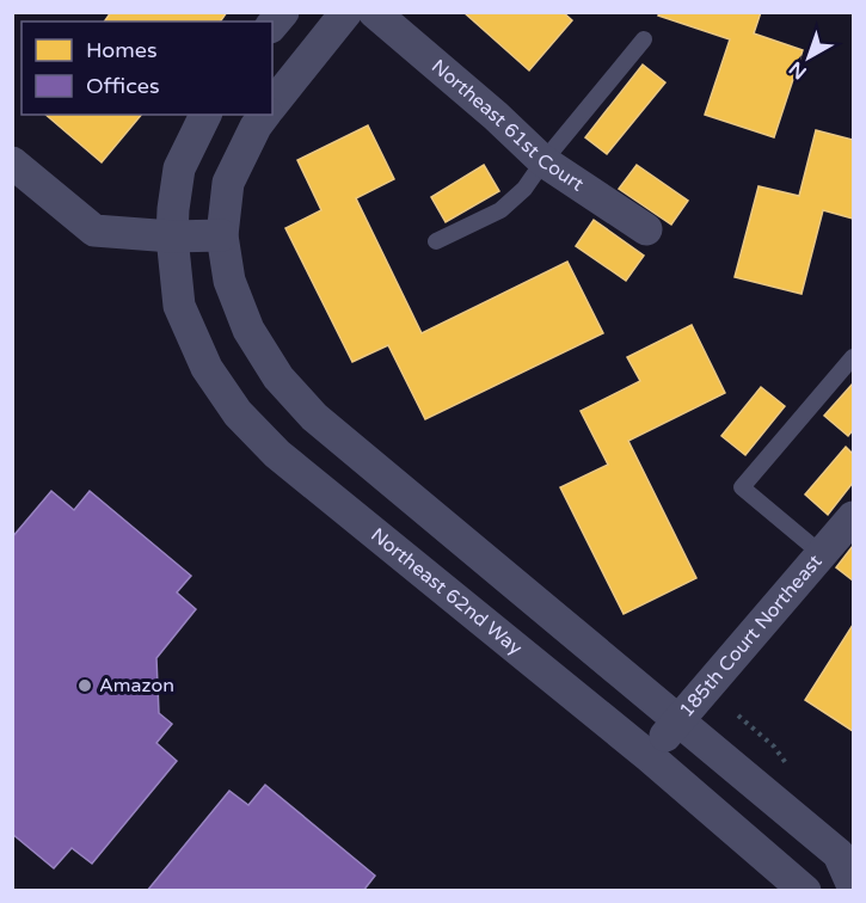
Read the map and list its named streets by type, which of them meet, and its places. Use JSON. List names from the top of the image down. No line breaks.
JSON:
{"streets":{"street":["Northeast 61st Court","Northeast 62nd Way","185th Court Northeast"]},"crossings":[["Northeast 62nd Way","185th Court Northeast"]],"places":["Amazon"],"legend":["Homes","Offices"],"north":"bottom left"}
